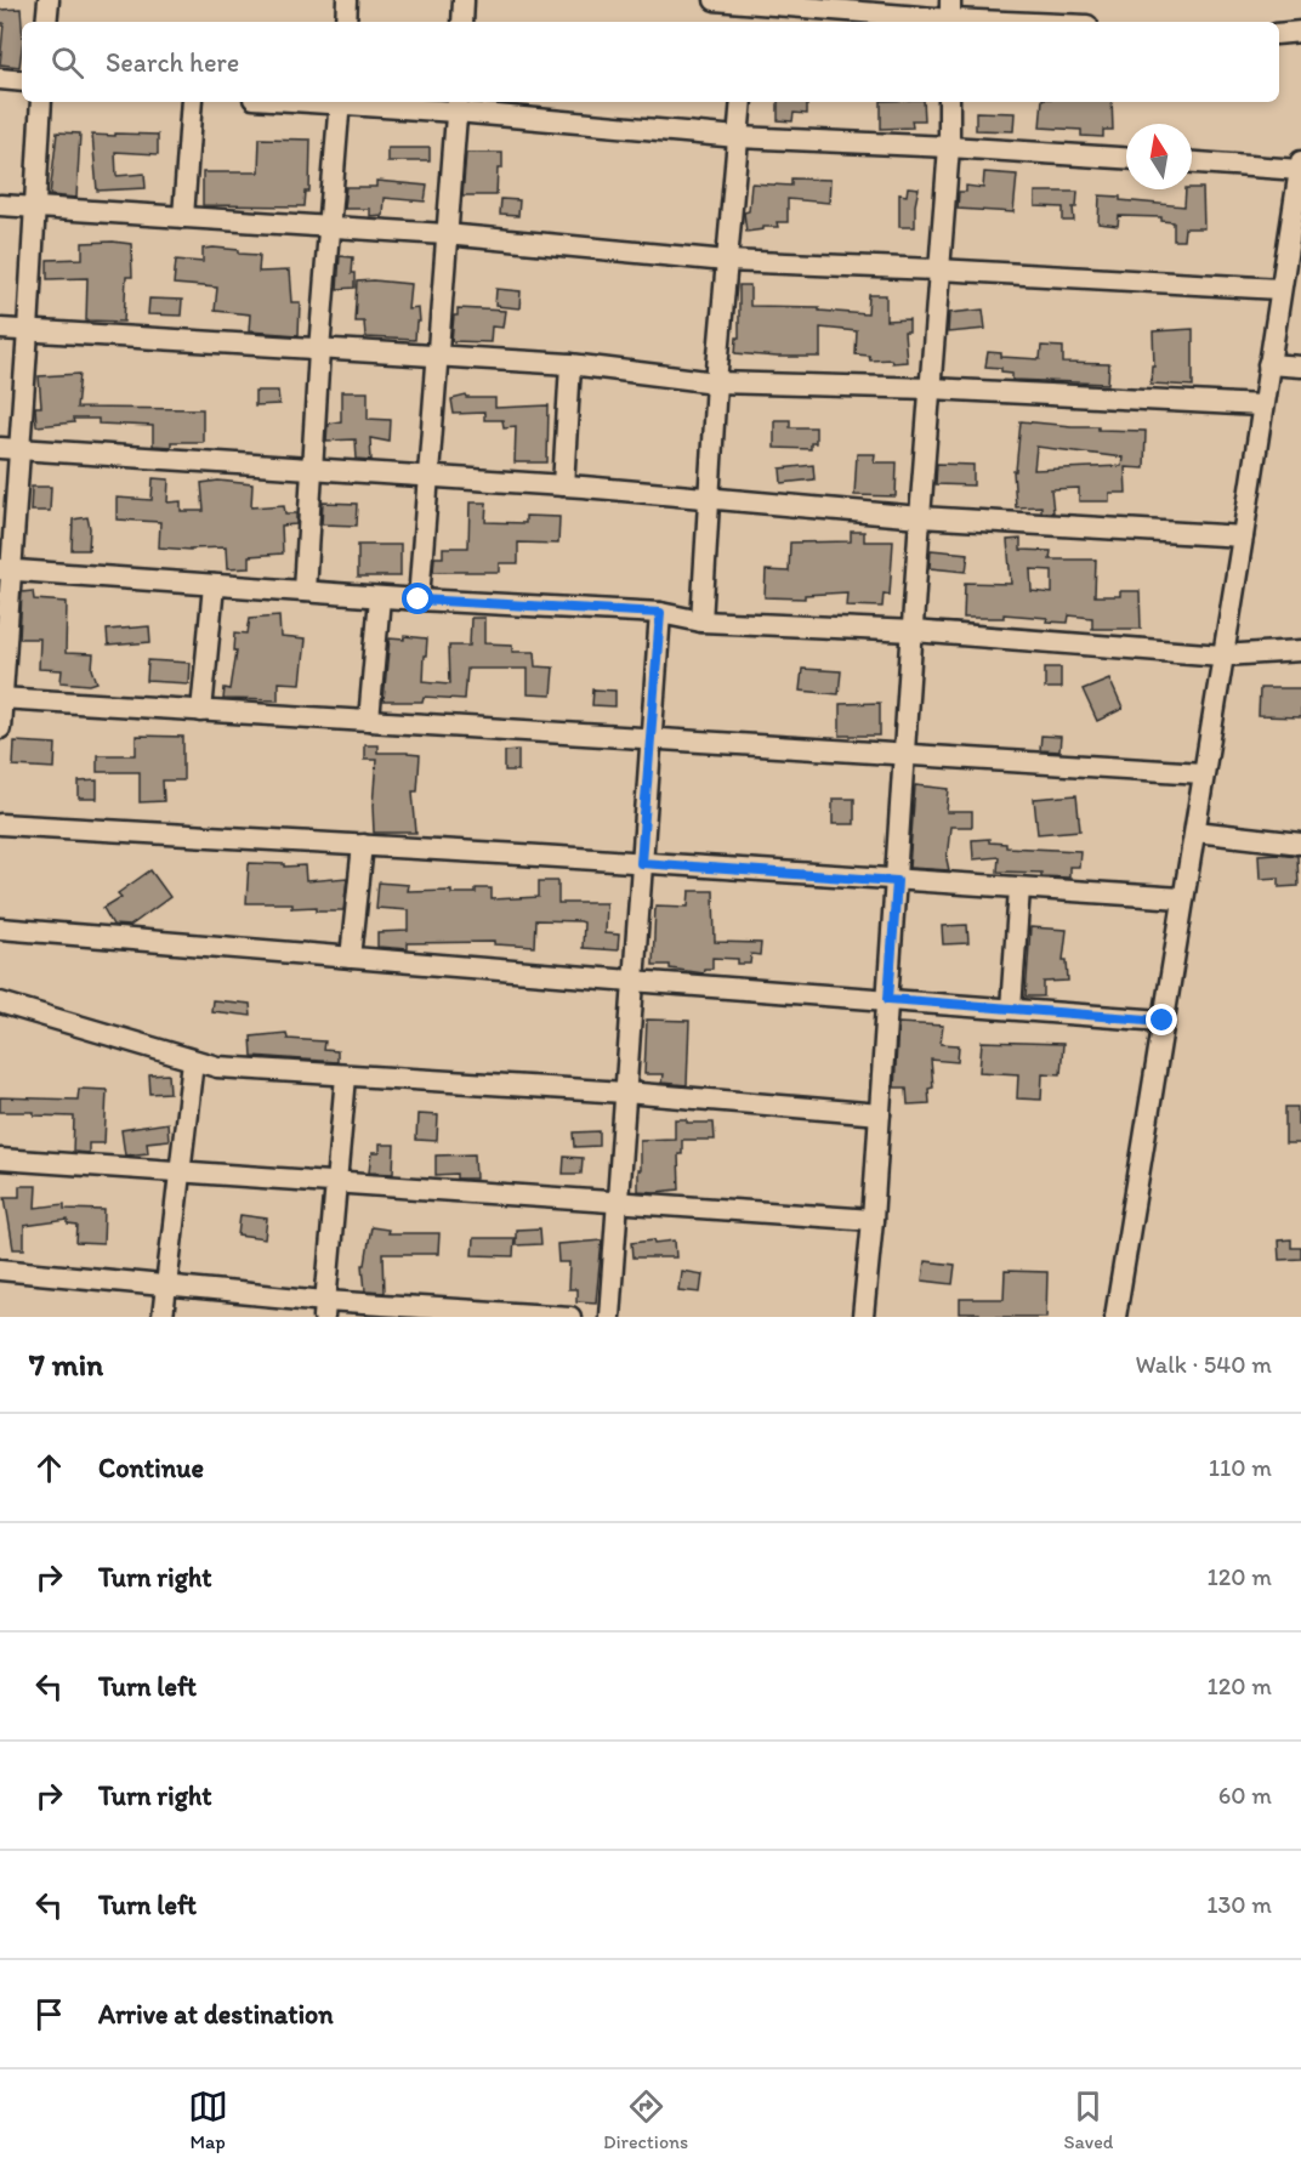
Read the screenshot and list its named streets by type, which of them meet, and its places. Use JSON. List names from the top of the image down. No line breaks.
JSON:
{"north":"top","page":{"search":"Search here","heading":["7 min","Walk · 540 m"],"list":[["Continue","110 m"],["Turn right","120 m"],["Turn left","120 m"],["Turn right","60 m"],["Turn left","130 m"],"Arrive at destination"],"nav":["Map","Directions","Saved"]}}
